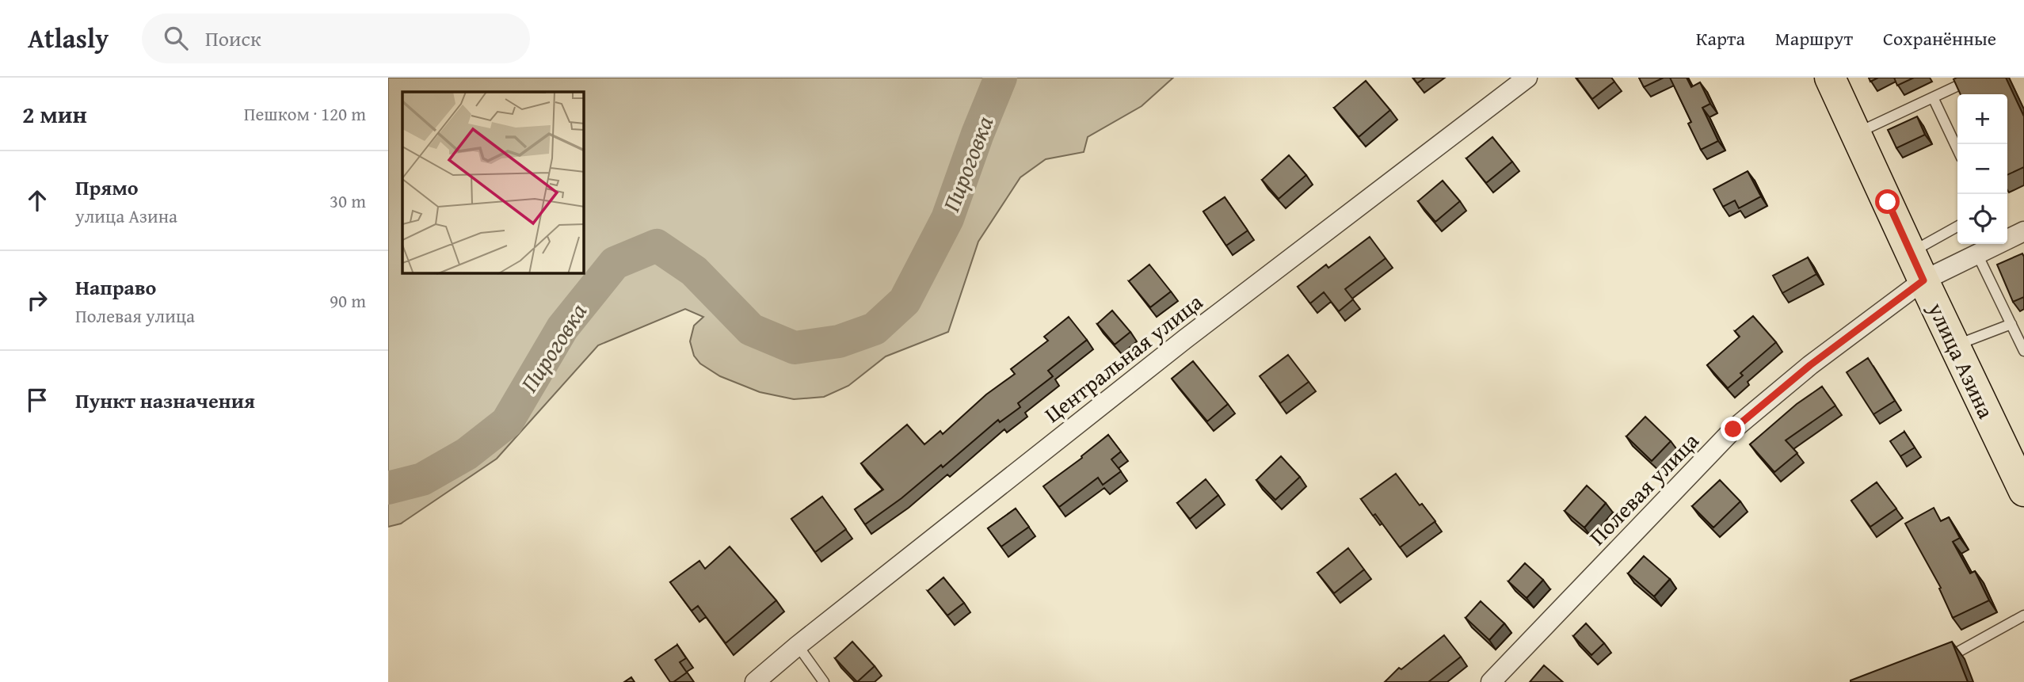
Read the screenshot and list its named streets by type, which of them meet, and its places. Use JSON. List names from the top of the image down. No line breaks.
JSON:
{"streets":{"main road":["улица Азина"],"street":["Центральная улица","Полевая улица"]},"crossings":[["улица Азина","Полевая улица"]],"water":["Пироговка"],"page":{"header":"Atlasly","search":"Поиск","nav":["Карта","Маршрут","Сохранённые"],"heading":["2 мин","Пешком · 120 m"],"map_buttons":["+","−"],"list":[["Прямо","улица Азина","30 m"],["Направо","Полевая улица","90 m"],"Пункт назначения"]}}
